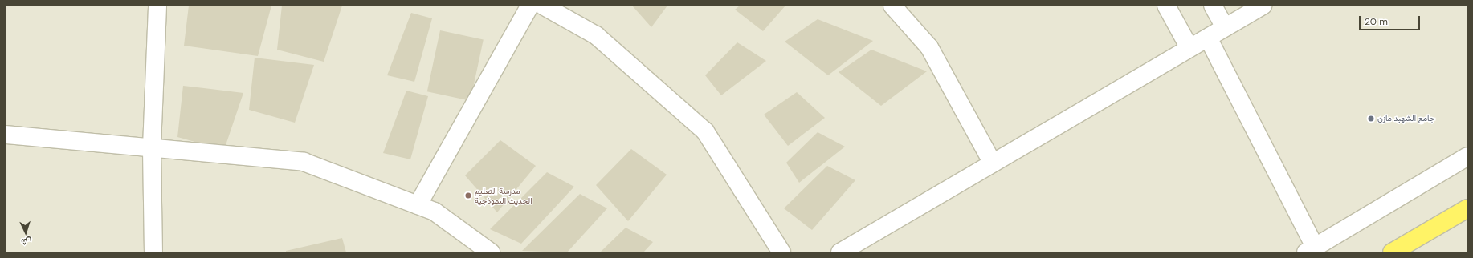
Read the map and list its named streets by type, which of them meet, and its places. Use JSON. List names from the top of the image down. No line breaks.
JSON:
{"places":["جامع الشهيد مازن","مدرسة التعليم الحديث النموذجية"],"scale_bar":"20 m","north":"bottom"}
